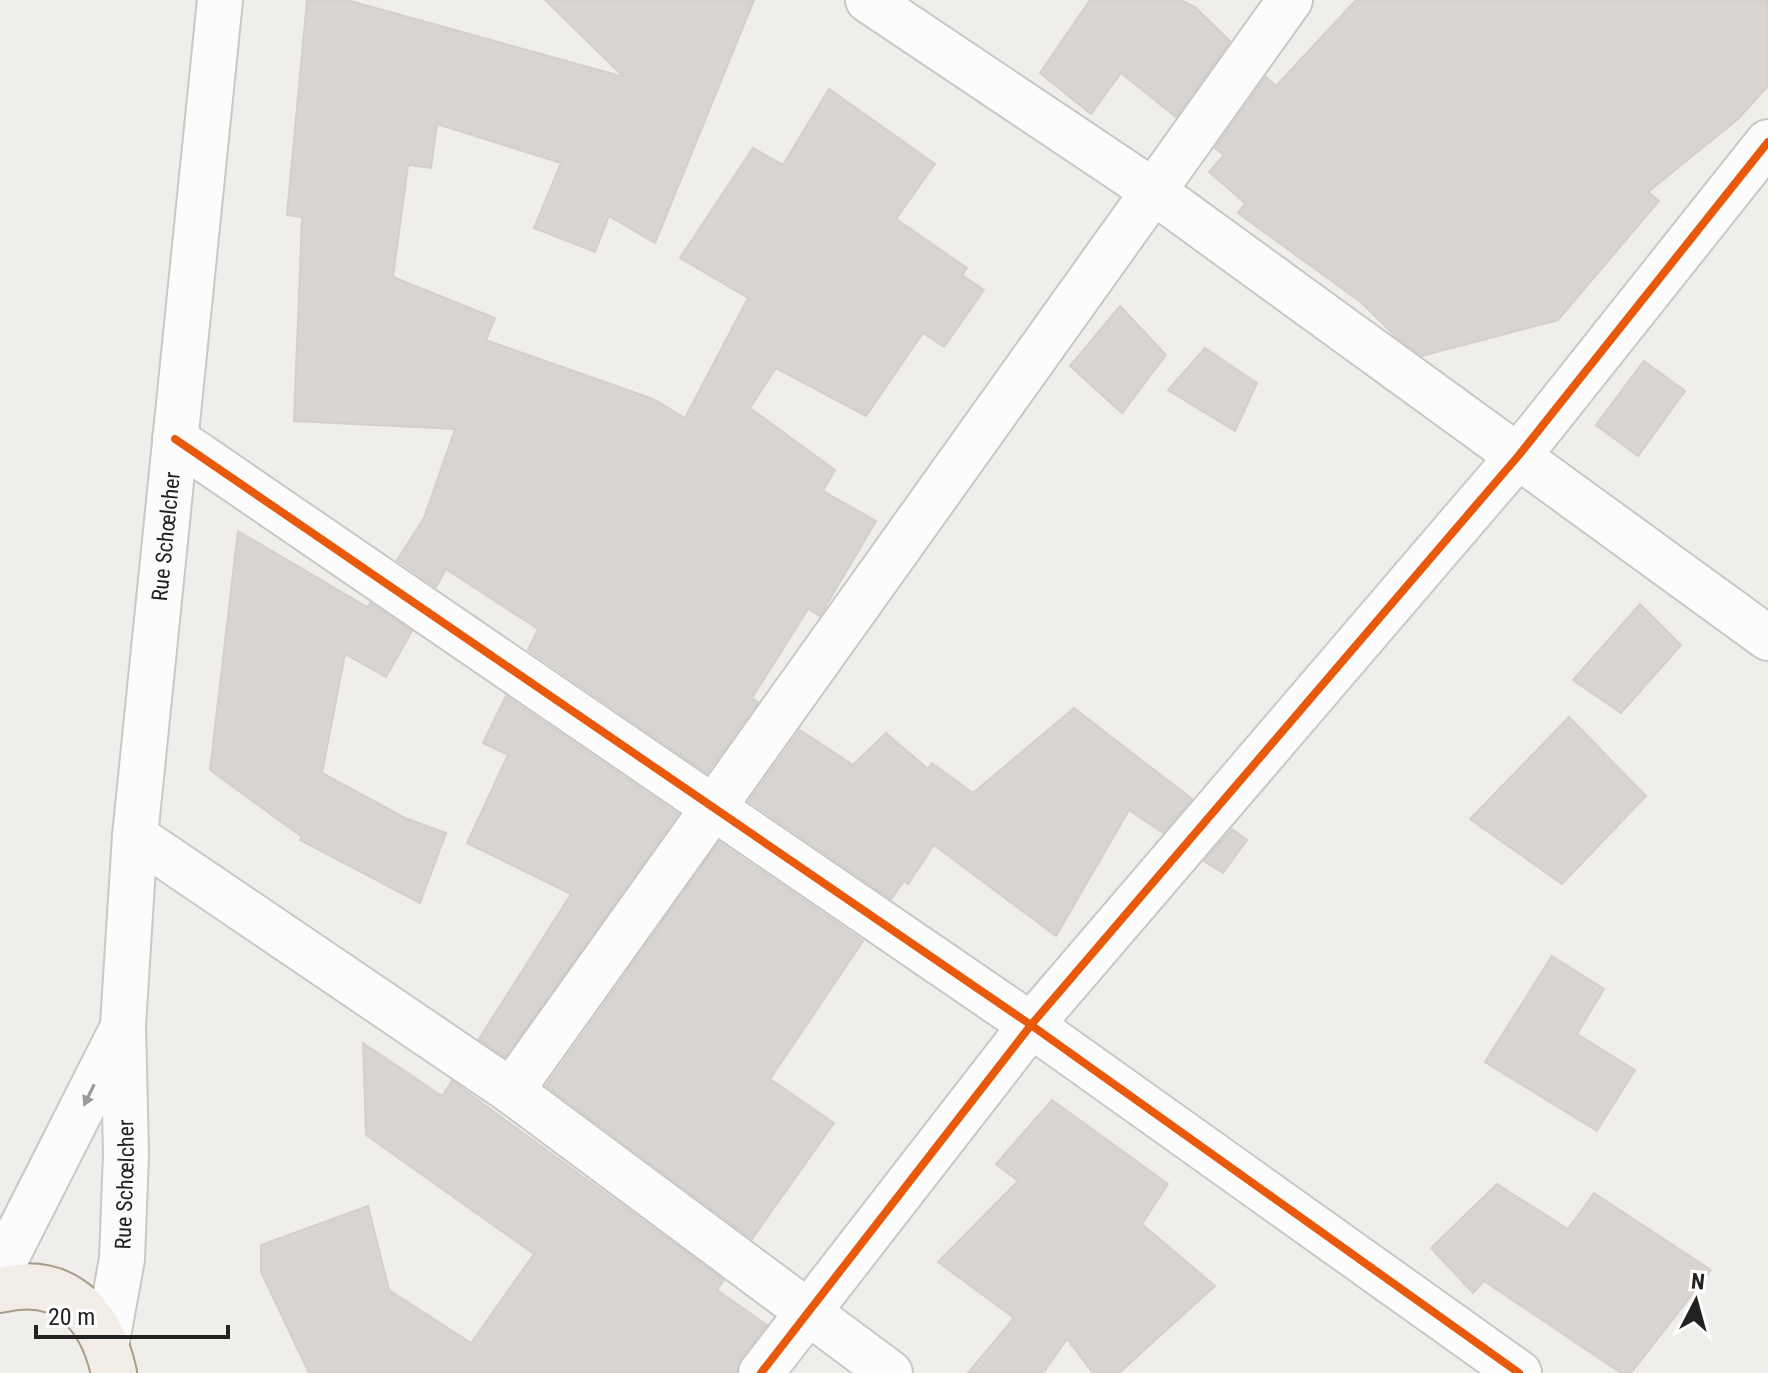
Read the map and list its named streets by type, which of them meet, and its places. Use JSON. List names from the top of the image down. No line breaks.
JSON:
{"streets":{"street":["Rue Schœlcher"]},"scale_bar":"20 m","north":"top"}
